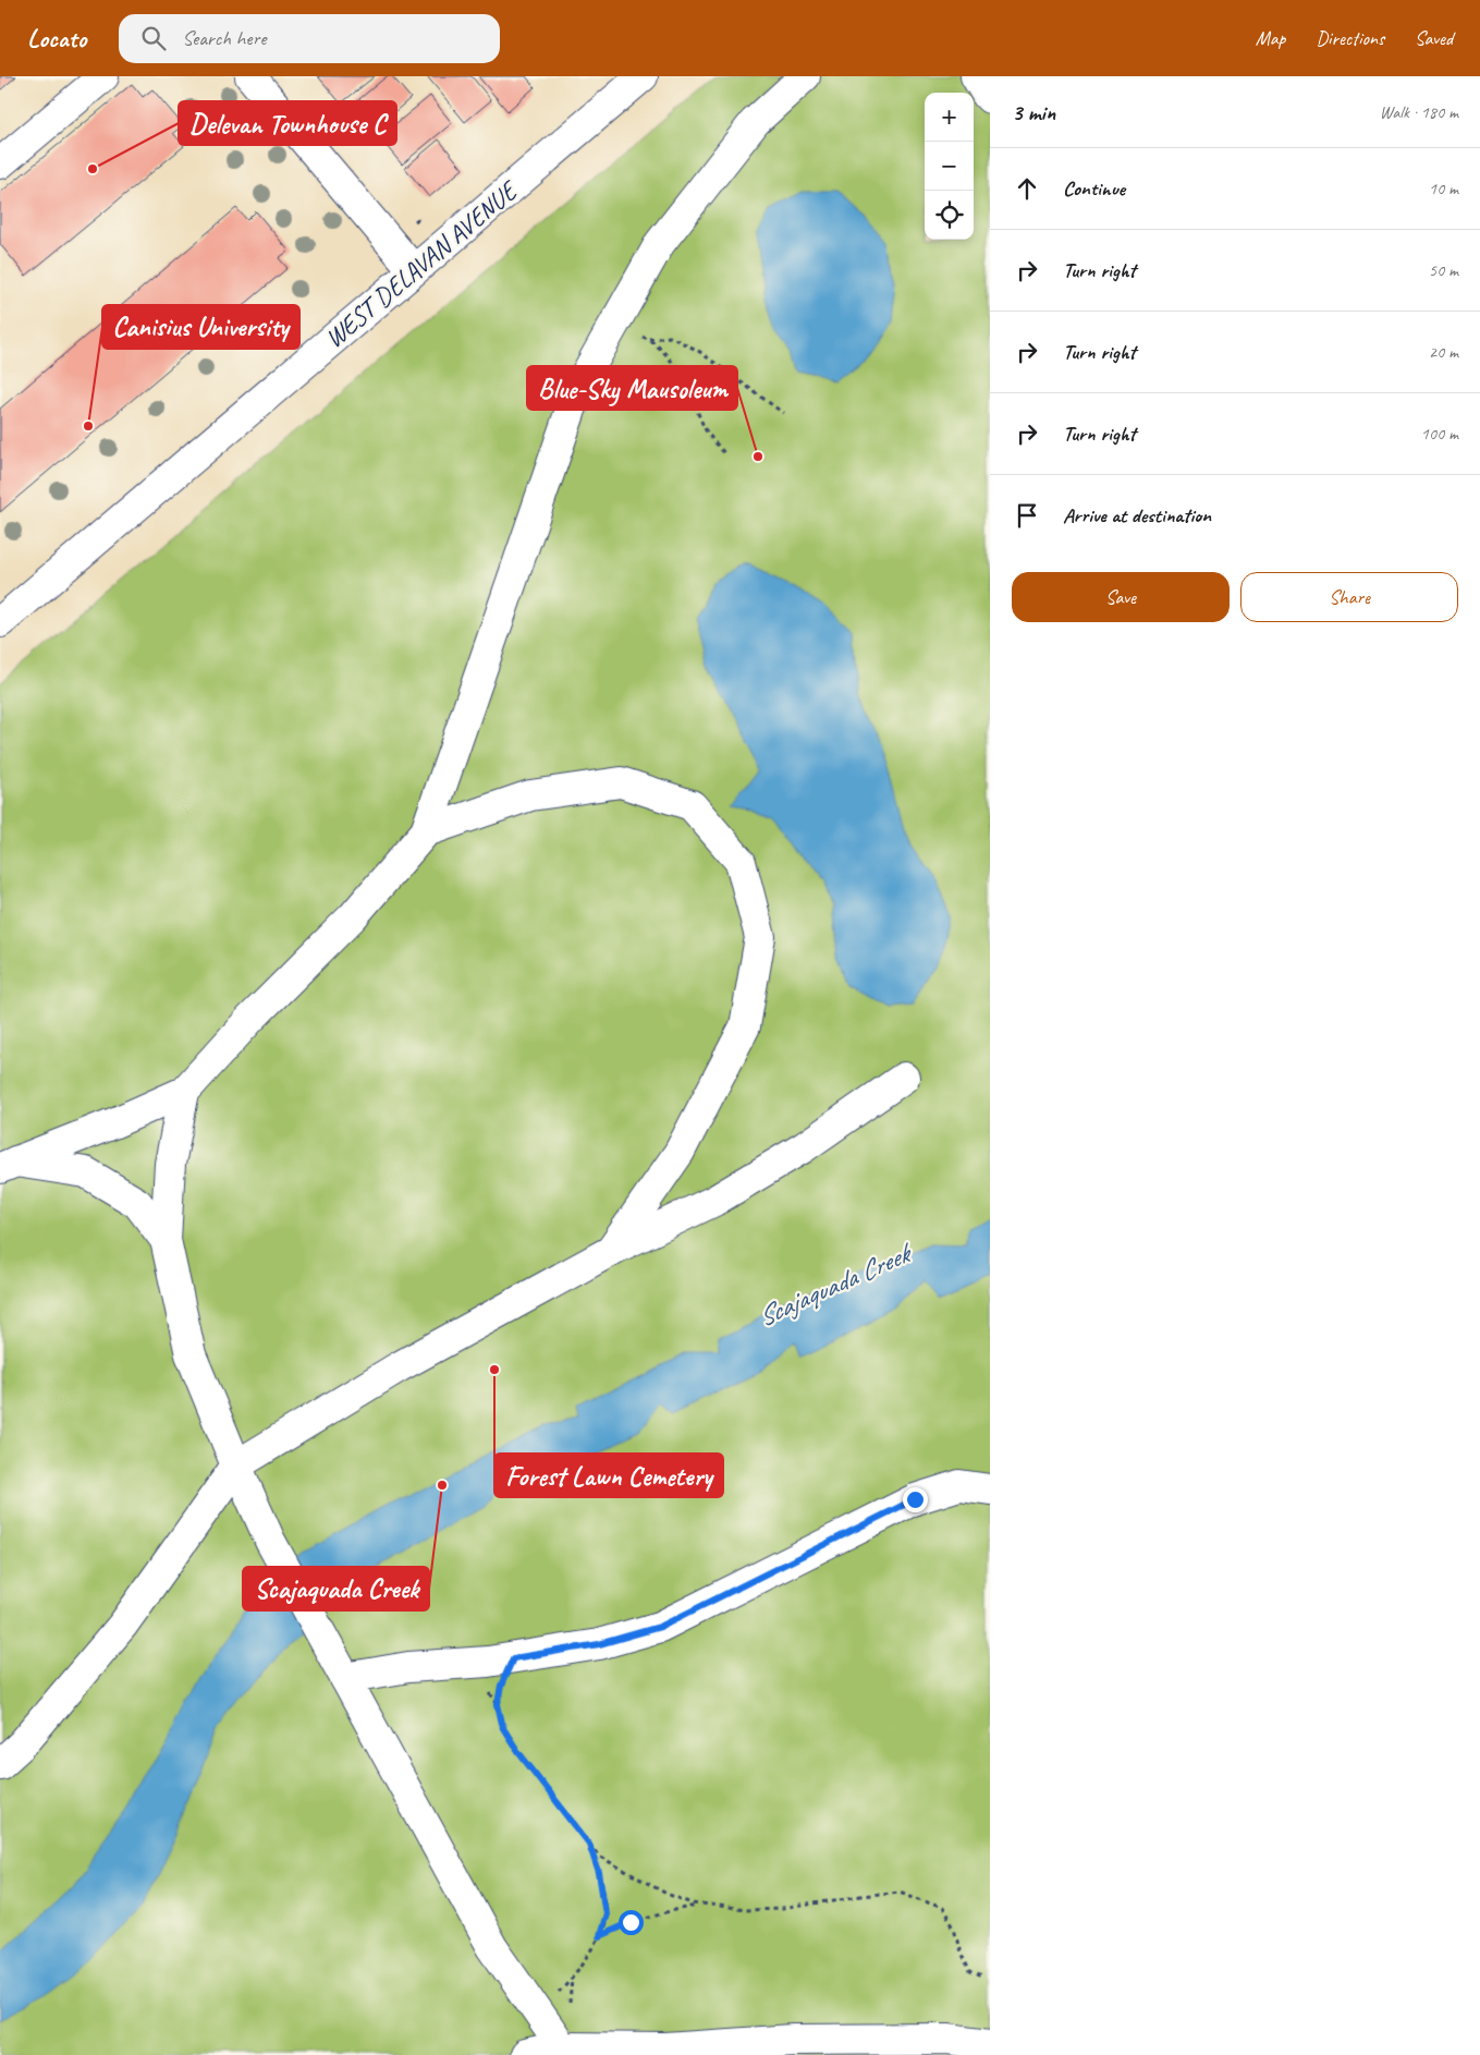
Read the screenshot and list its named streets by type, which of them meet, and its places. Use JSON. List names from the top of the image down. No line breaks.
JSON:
{"streets":{"street":["WEST DELAVAN AVENUE"]},"water":["Scajaquada Creek"],"places":["Delevan Townhouse C","Canisius University","Blue-Sky Mausoleum","Forest Lawn Cemetery","Scajaquada Creek"],"page":{"header":"Locato","search":"Search here","nav":["Map","Directions","Saved"],"heading":["3 min","Walk · 180 m"],"map_buttons":["+","−"],"list":[["Continue","10 m"],["Turn right","50 m"],["Turn right","20 m"],["Turn right","100 m"],"Arrive at destination"],"buttons":["Save","Share"]}}
